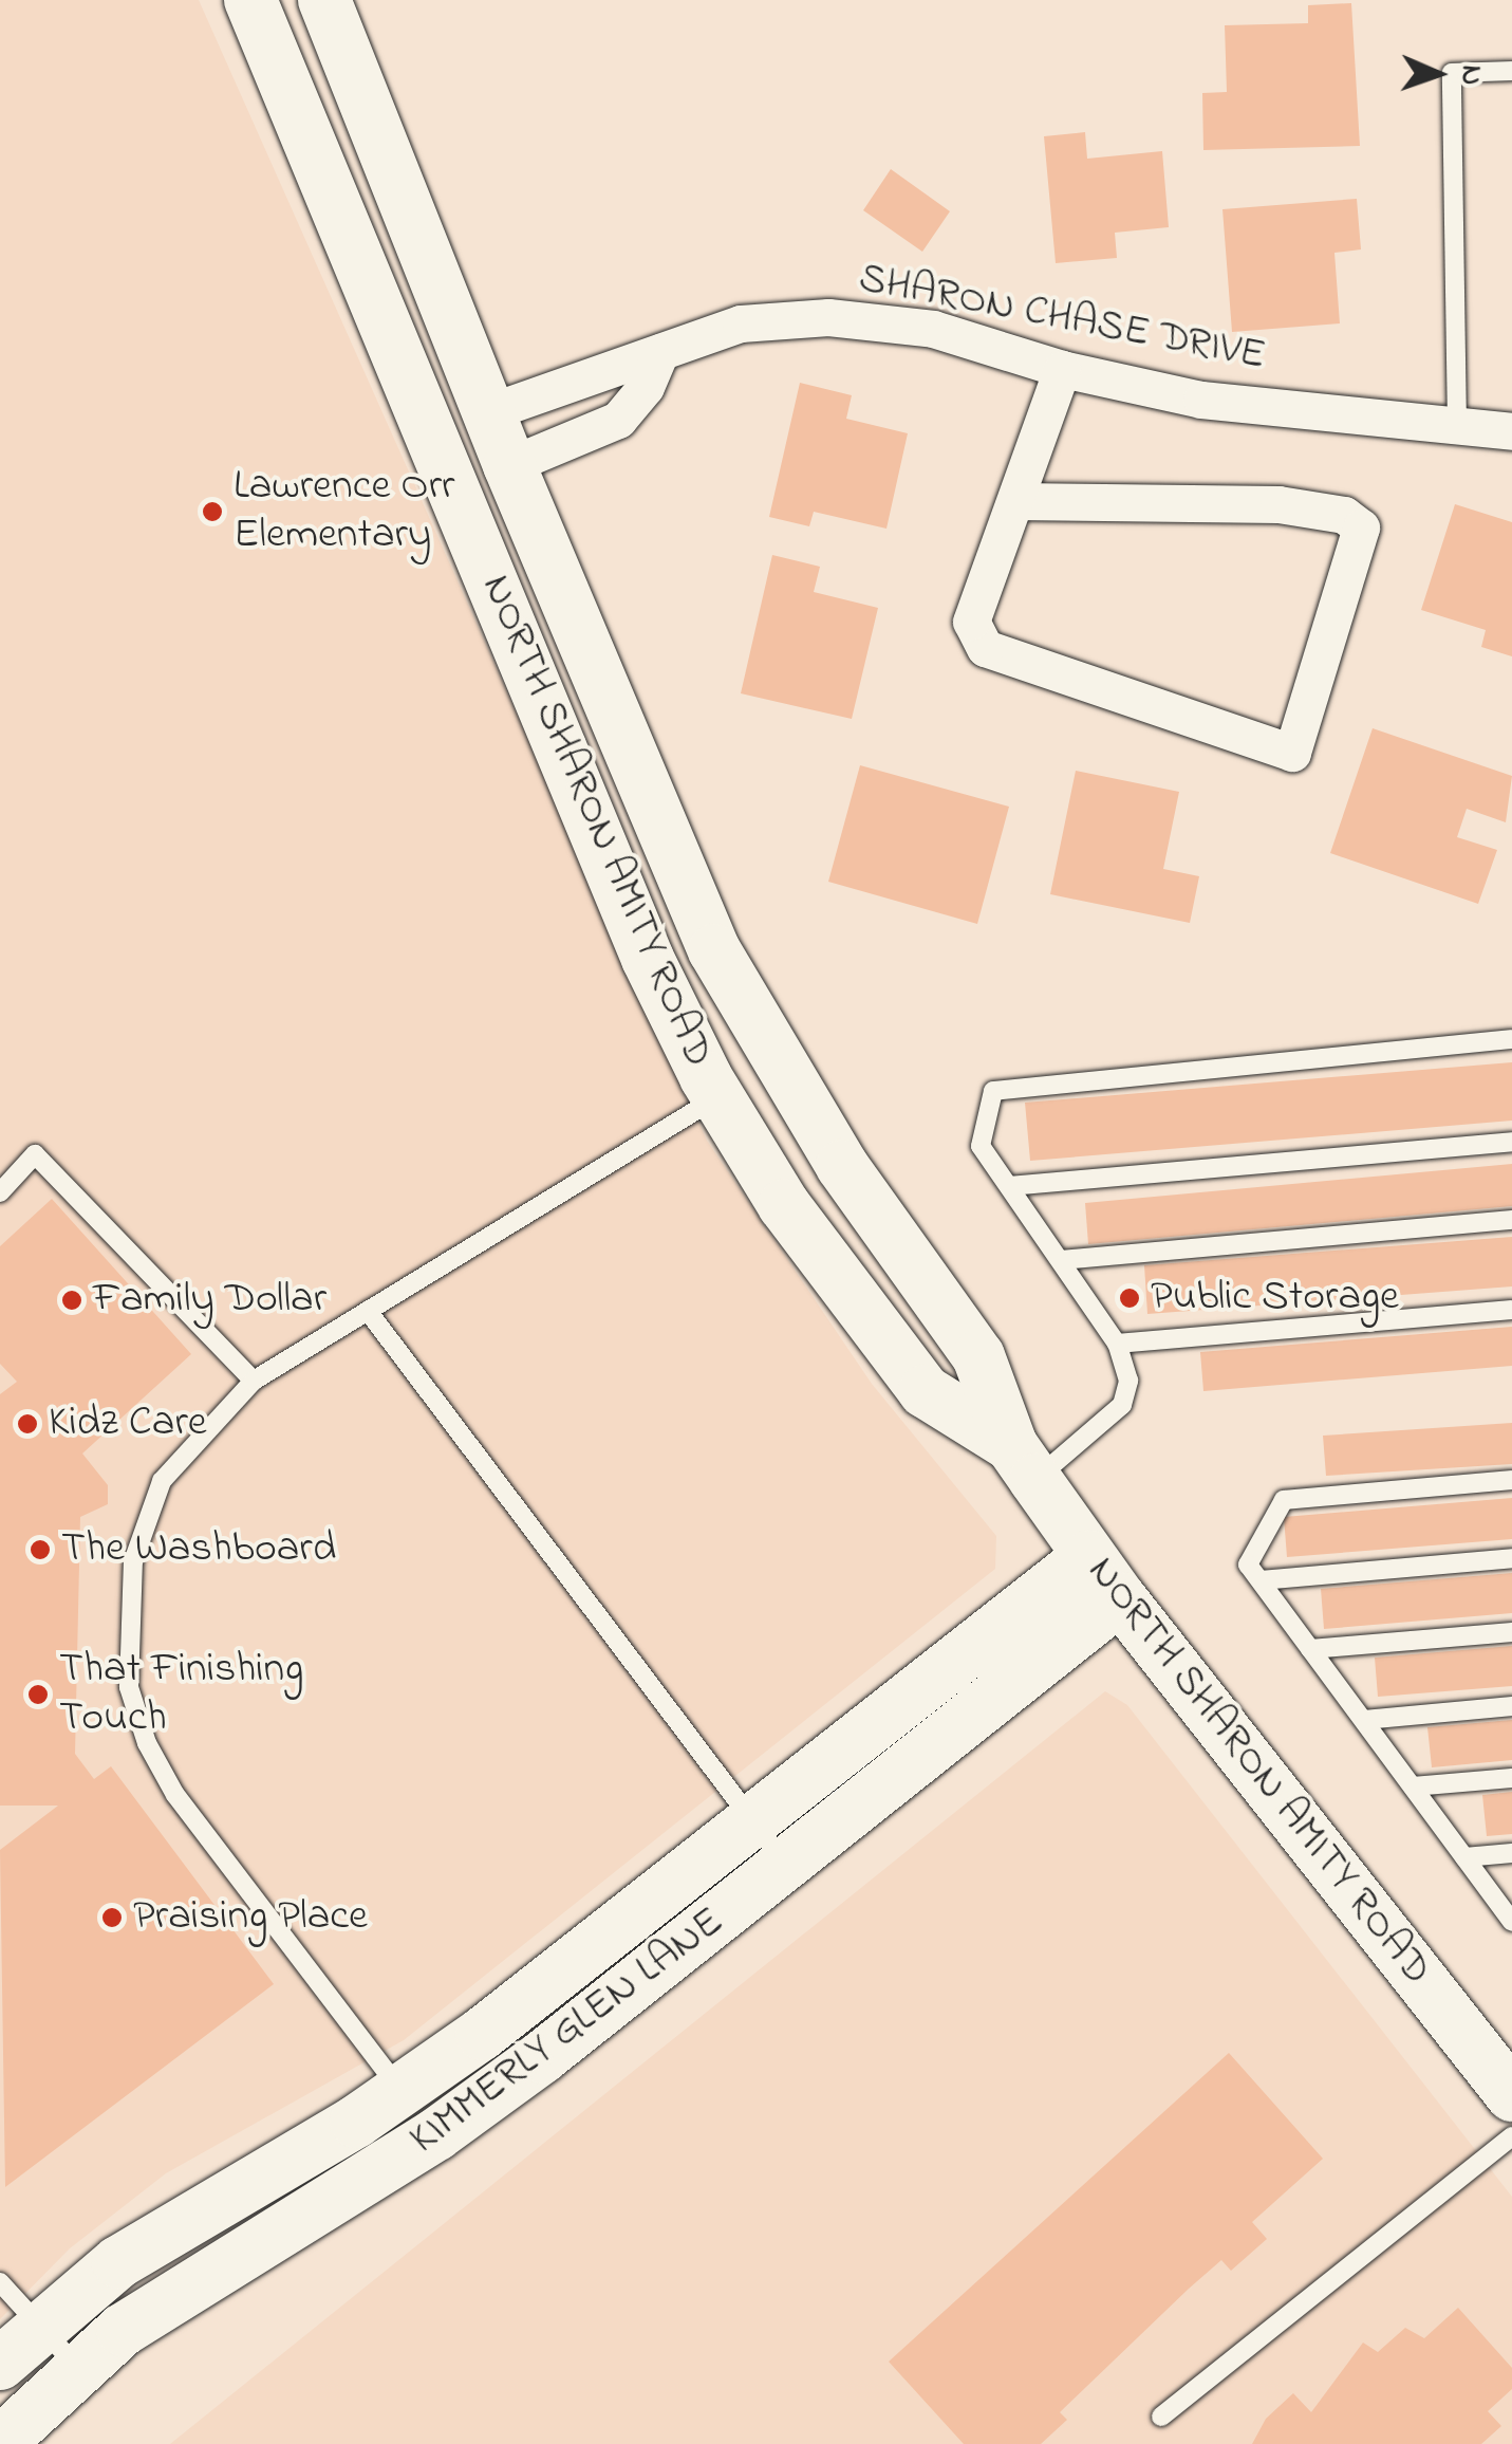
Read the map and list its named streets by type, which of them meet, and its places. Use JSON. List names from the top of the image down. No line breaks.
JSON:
{"streets":{"main road":["NORTH SHARON AMITY ROAD","KIMMERLY GLEN LANE"],"street":["SHARON CHASE DRIVE"]},"crossings":[["SHARON CHASE DRIVE","NORTH SHARON AMITY ROAD"],["NORTH SHARON AMITY ROAD","KIMMERLY GLEN LANE"]],"places":["Lawrence Orr Elementary","Public Storage","Family Dollar","Kidz Care","The Washboard","That Finishing Touch","Praising Place"],"north":"right"}
